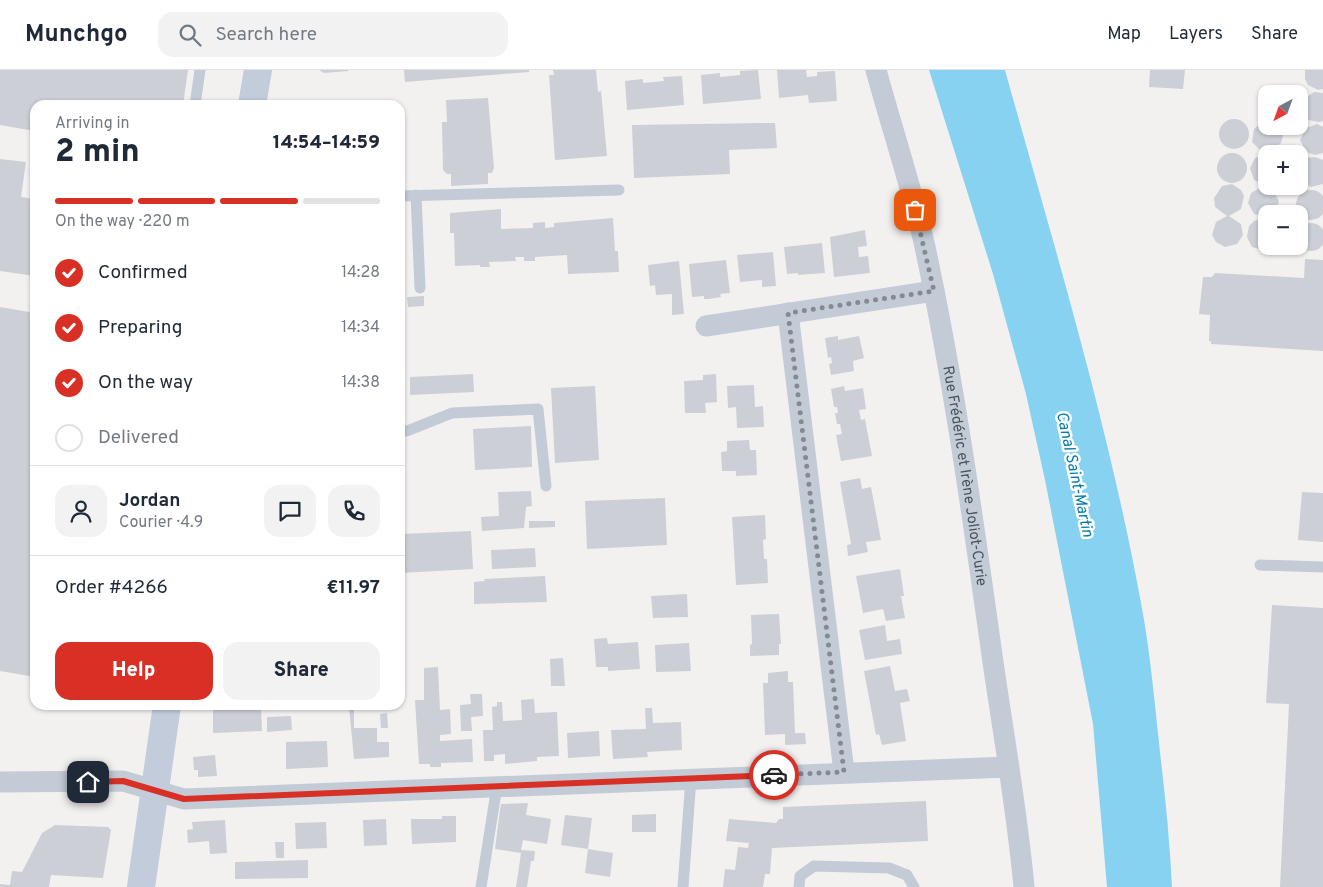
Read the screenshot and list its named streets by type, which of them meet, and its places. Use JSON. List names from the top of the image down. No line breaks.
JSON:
{"streets":{"street":["Rue Frédéric et Irène Joliot-Curie"]},"water":["Canal Saint-Martin"],"north":"bottom left","page":{"header":"Munchgo","search":"Search here","nav":["Map","Layers","Share"],"map_buttons":["+","−"],"heading":["2 min","Arriving in","14:54–14:59"],"panel":["Jordan","Courier · 4.9","Order #4266","€11.97"],"bar":"On the way · 220 m","list":[["Confirmed","14:28"],["Preparing","14:34"],["On the way","14:38"],"Delivered"],"buttons":["Help","Share"]}}
